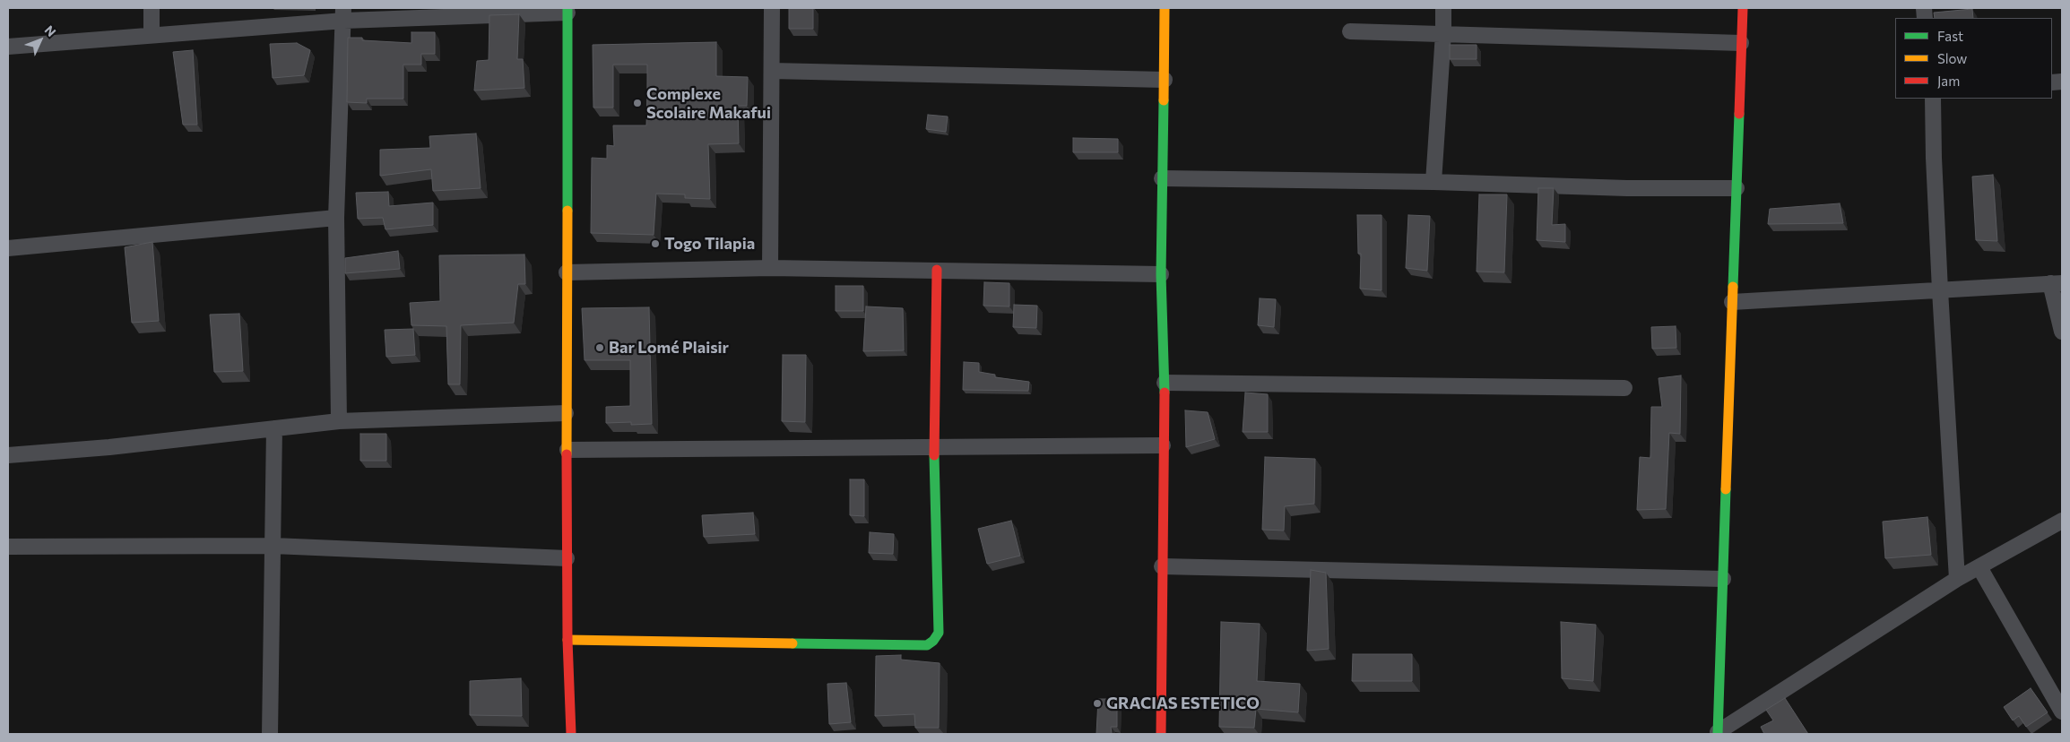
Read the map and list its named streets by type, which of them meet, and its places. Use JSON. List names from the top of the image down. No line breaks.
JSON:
{"places":["Complexe Scolaire Makafui","Togo Tilapia","Bar Lomé Plaisir","GRACIAS ESTETICO"],"legend":["Fast","Slow","Jam"],"north":"top right"}
